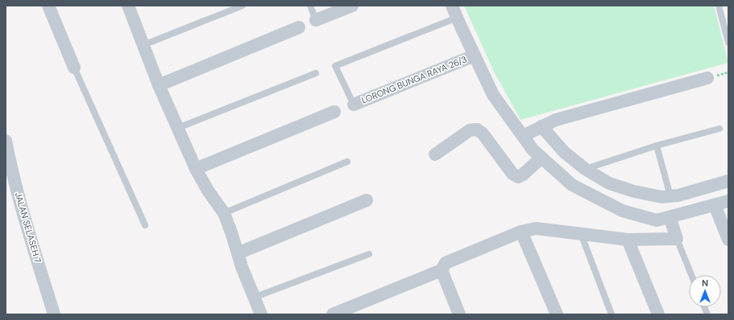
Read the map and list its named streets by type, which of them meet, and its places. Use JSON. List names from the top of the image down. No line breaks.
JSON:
{"streets":{"street":["LORONG BUNGA RAYA 26/3","JALAN SELASEH 7"]},"north":"top"}
